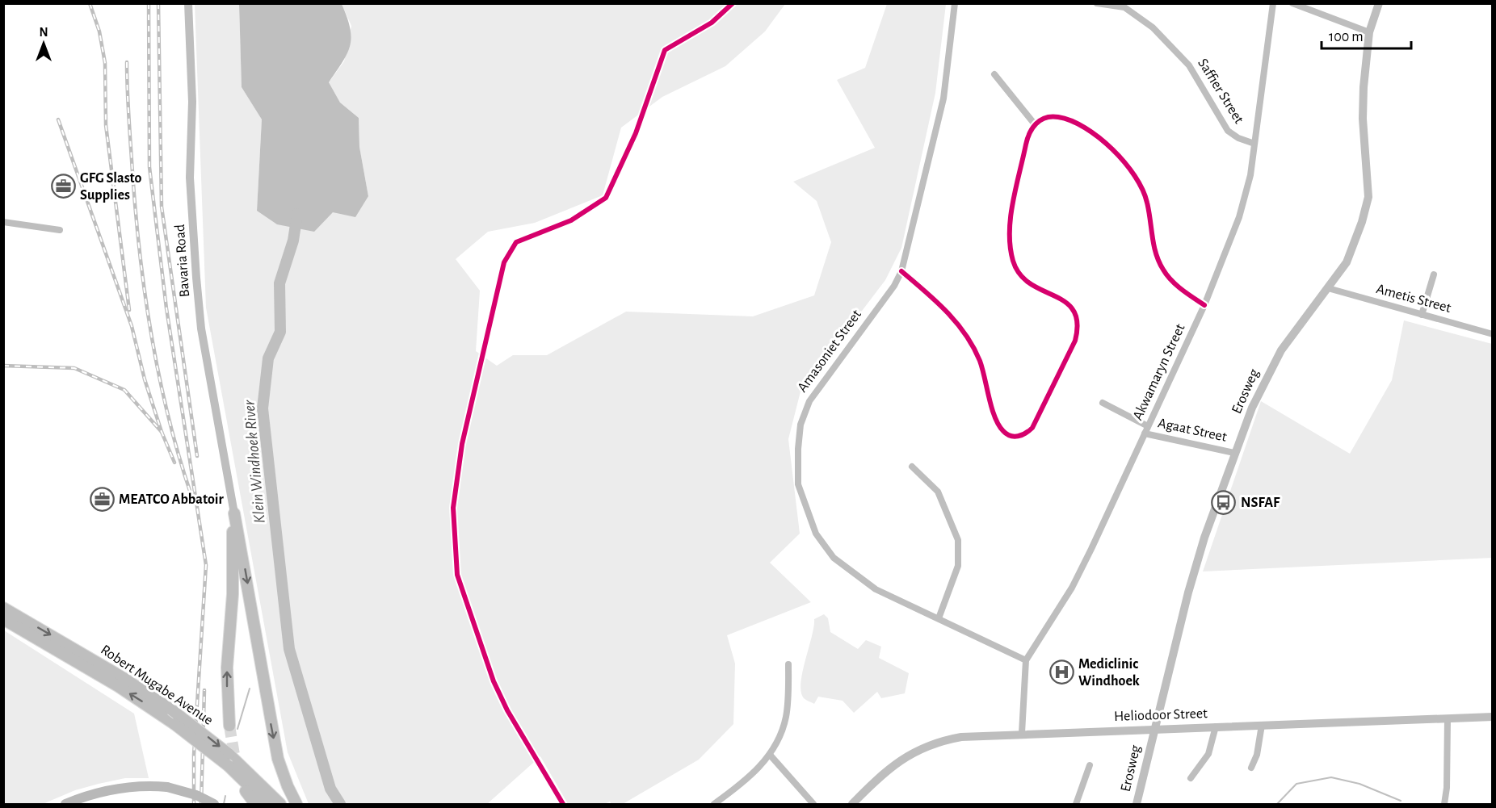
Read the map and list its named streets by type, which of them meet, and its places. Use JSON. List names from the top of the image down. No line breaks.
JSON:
{"streets":{"main road":["Robert Mugabe Avenue"],"street":["Saffier Street","Bavaria Road","Ametis Street","Amasoniet Street","Akwamaryn Street","Erosweg","Agaat Street","Heliodoor Street"]},"crossings":[["Saffier Street","Akwamaryn Street"],["Ametis Street","Erosweg"],["Amasoniet Street","Akwamaryn Street"],["Akwamaryn Street","Agaat Street"],["Akwamaryn Street","Heliodoor Street"],["Erosweg","Agaat Street"],["Erosweg","Heliodoor Street"]],"water":["Klein Windhoek River"],"places":{"office":["GFG Slasto Supplies","MEATCO Abbatoir"],"bus stop":["NSFAF"],"hospital":["Mediclinic Windhoek"]},"scale_bar":"100 m","north":"top"}
